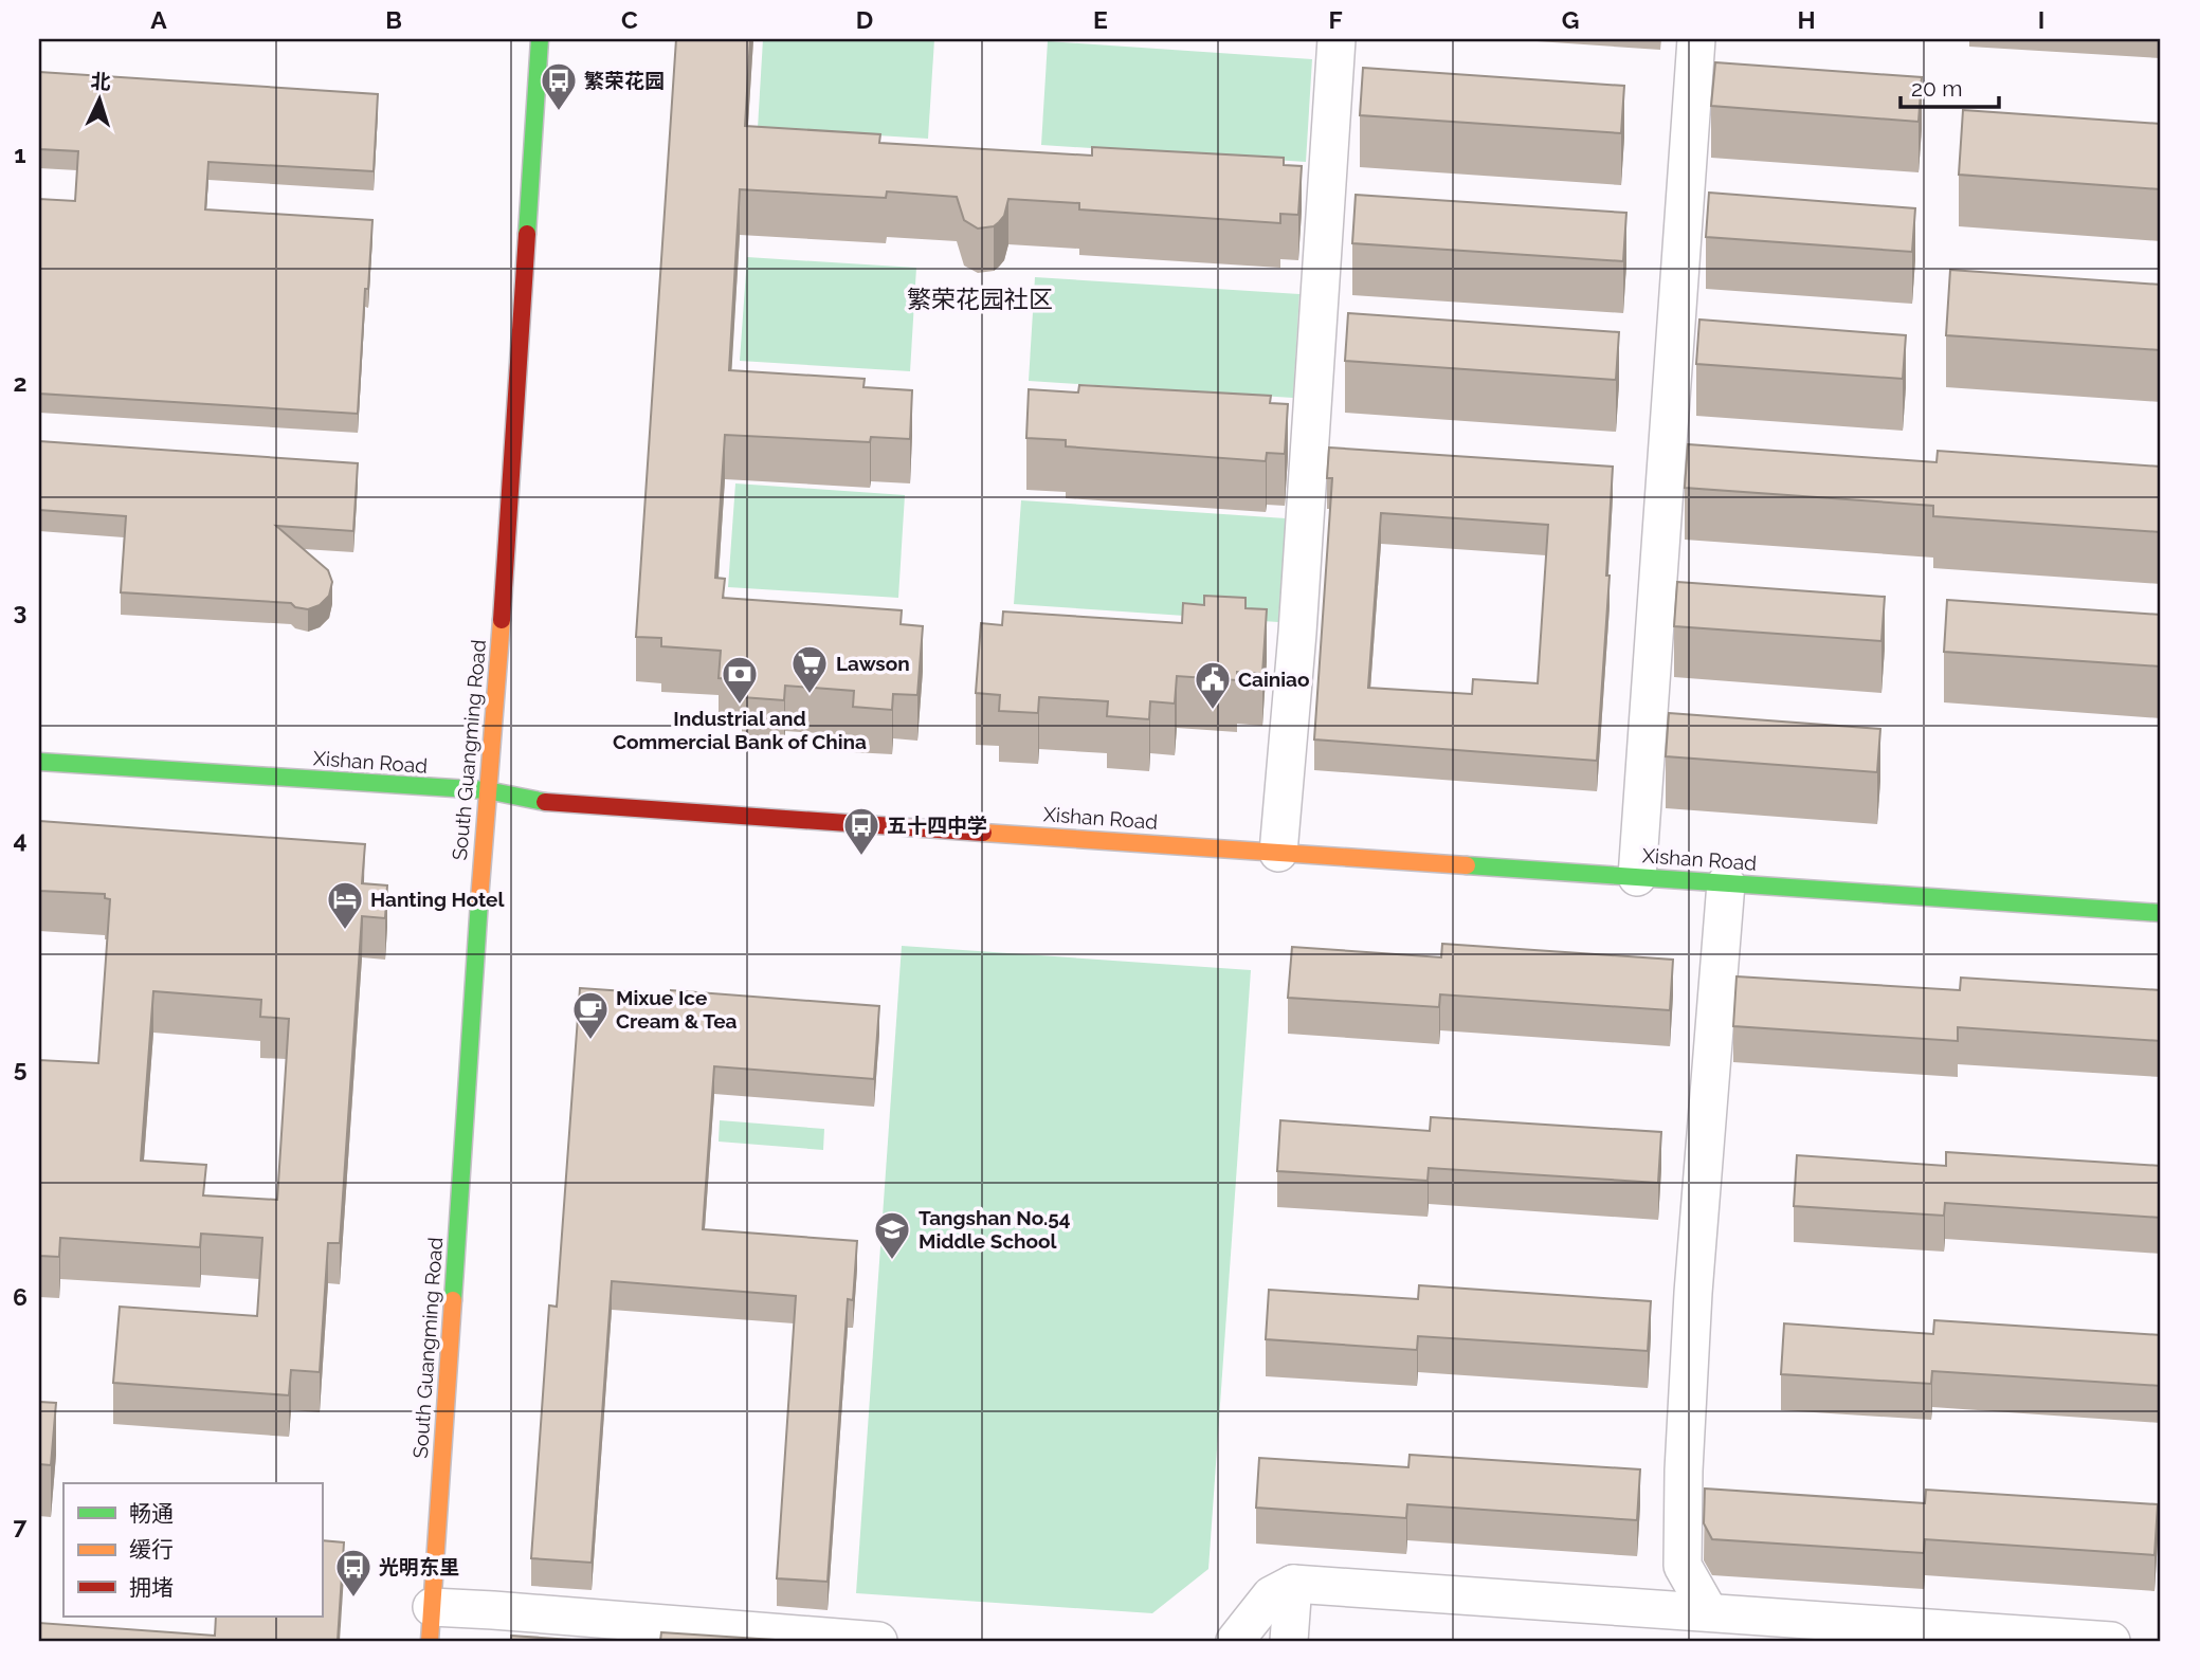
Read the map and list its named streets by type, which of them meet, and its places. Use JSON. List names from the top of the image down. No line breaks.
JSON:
{"streets":{"street":["South Guangming Road","Xishan Road"]},"crossings":[["South Guangming Road","Xishan Road"]],"districts":["繁荣花园社区"],"places":{"bus stop":["繁荣花园","五十四中学","光明东里"],"supermarket":["Lawson"],"bank":["Industrial and Commercial Bank of China"],"public building":["Cainiao"],"hotel":["Hanting Hotel"],"cafe":["Mixue Ice Cream & Tea"],"school or university":["Tangshan No.54 Middle School"]},"legend":["畅通","缓行","拥堵"],"scale_bar":"20 m","north":"top","grid":{"columns":["A","B","C","D","E","F","G","H","I"],"rows":["1","2","3","4","5","6","7"]}}
